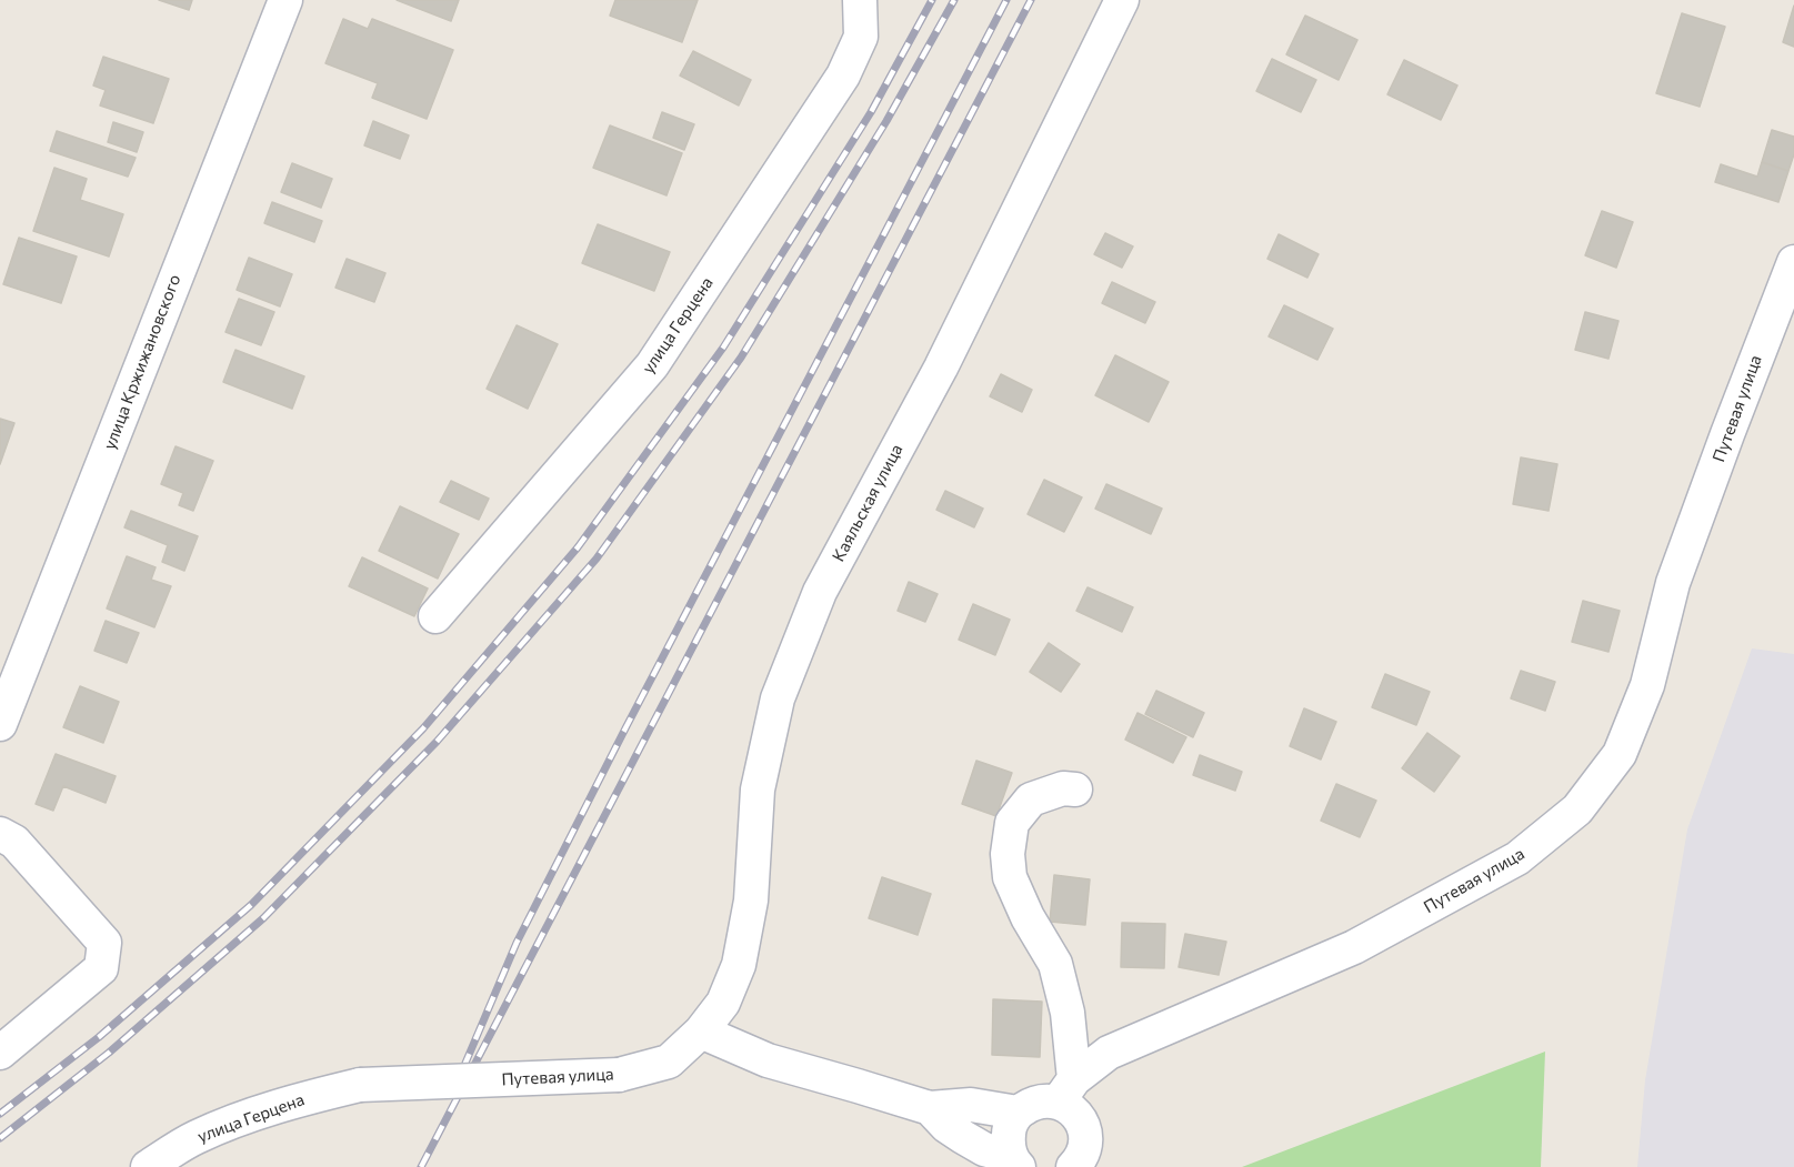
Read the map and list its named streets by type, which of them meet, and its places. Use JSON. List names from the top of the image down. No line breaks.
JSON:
{"streets":{"street":["улица Герцена","улица Кржижановского","Путевая улица","Каяльская улица"]},"crossings":[["улица Герцена","Путевая улица"],["Путевая улица","Каяльская улица"]]}
